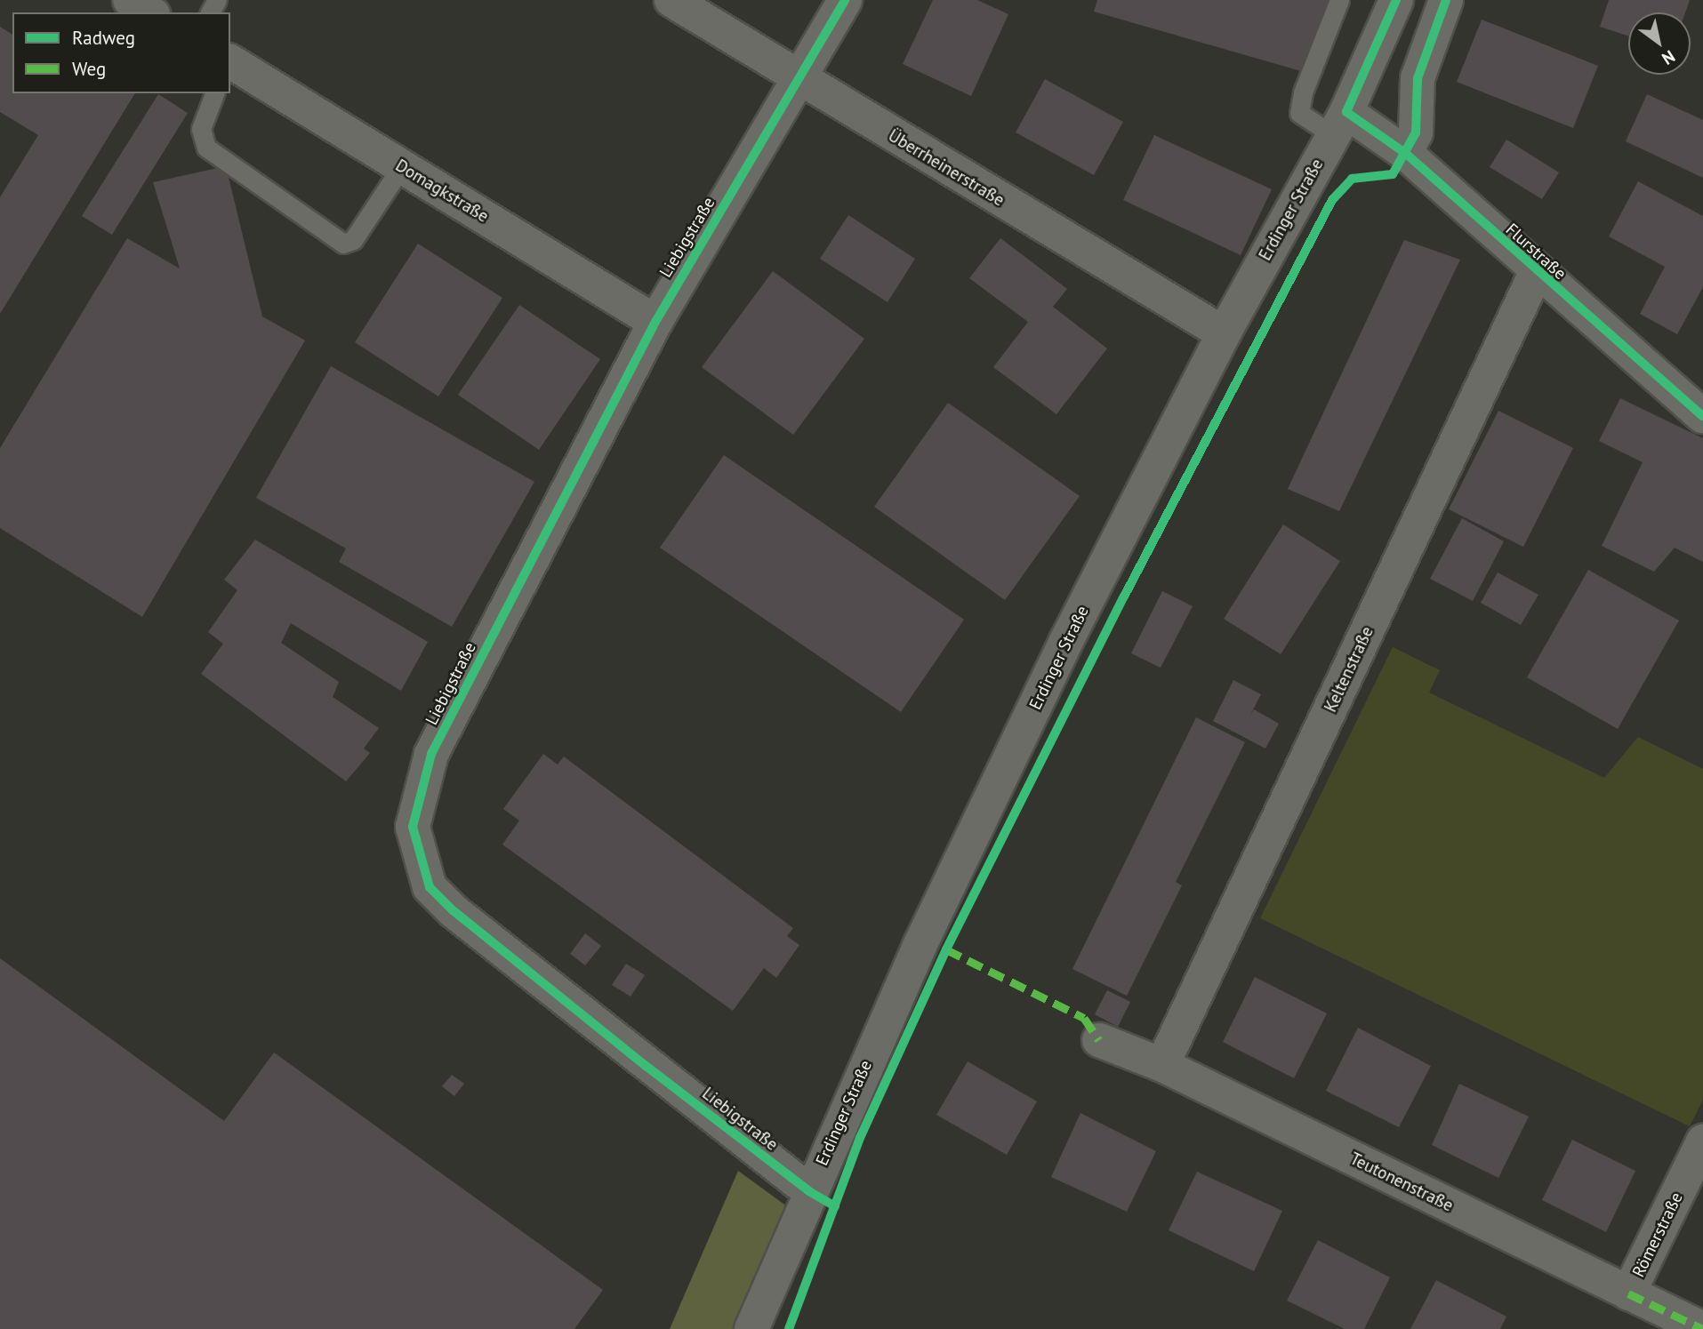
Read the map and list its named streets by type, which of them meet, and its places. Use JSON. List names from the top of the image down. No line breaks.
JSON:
{"streets":{"street":["Überrheinerstraße","Domagkstraße","Erdinger Straße","Liebigstraße","Flurstraße","Keltenstraße","Teutonenstraße","Römerstraße"]},"crossings":[["Überrheinerstraße","Erdinger Straße"],["Überrheinerstraße","Liebigstraße"],["Domagkstraße","Liebigstraße"],["Erdinger Straße","Liebigstraße"],["Erdinger Straße","Flurstraße"],["Flurstraße","Keltenstraße"],["Keltenstraße","Teutonenstraße"],["Teutonenstraße","Römerstraße"]],"legend":["Radweg","Weg"],"north":"bottom right"}
